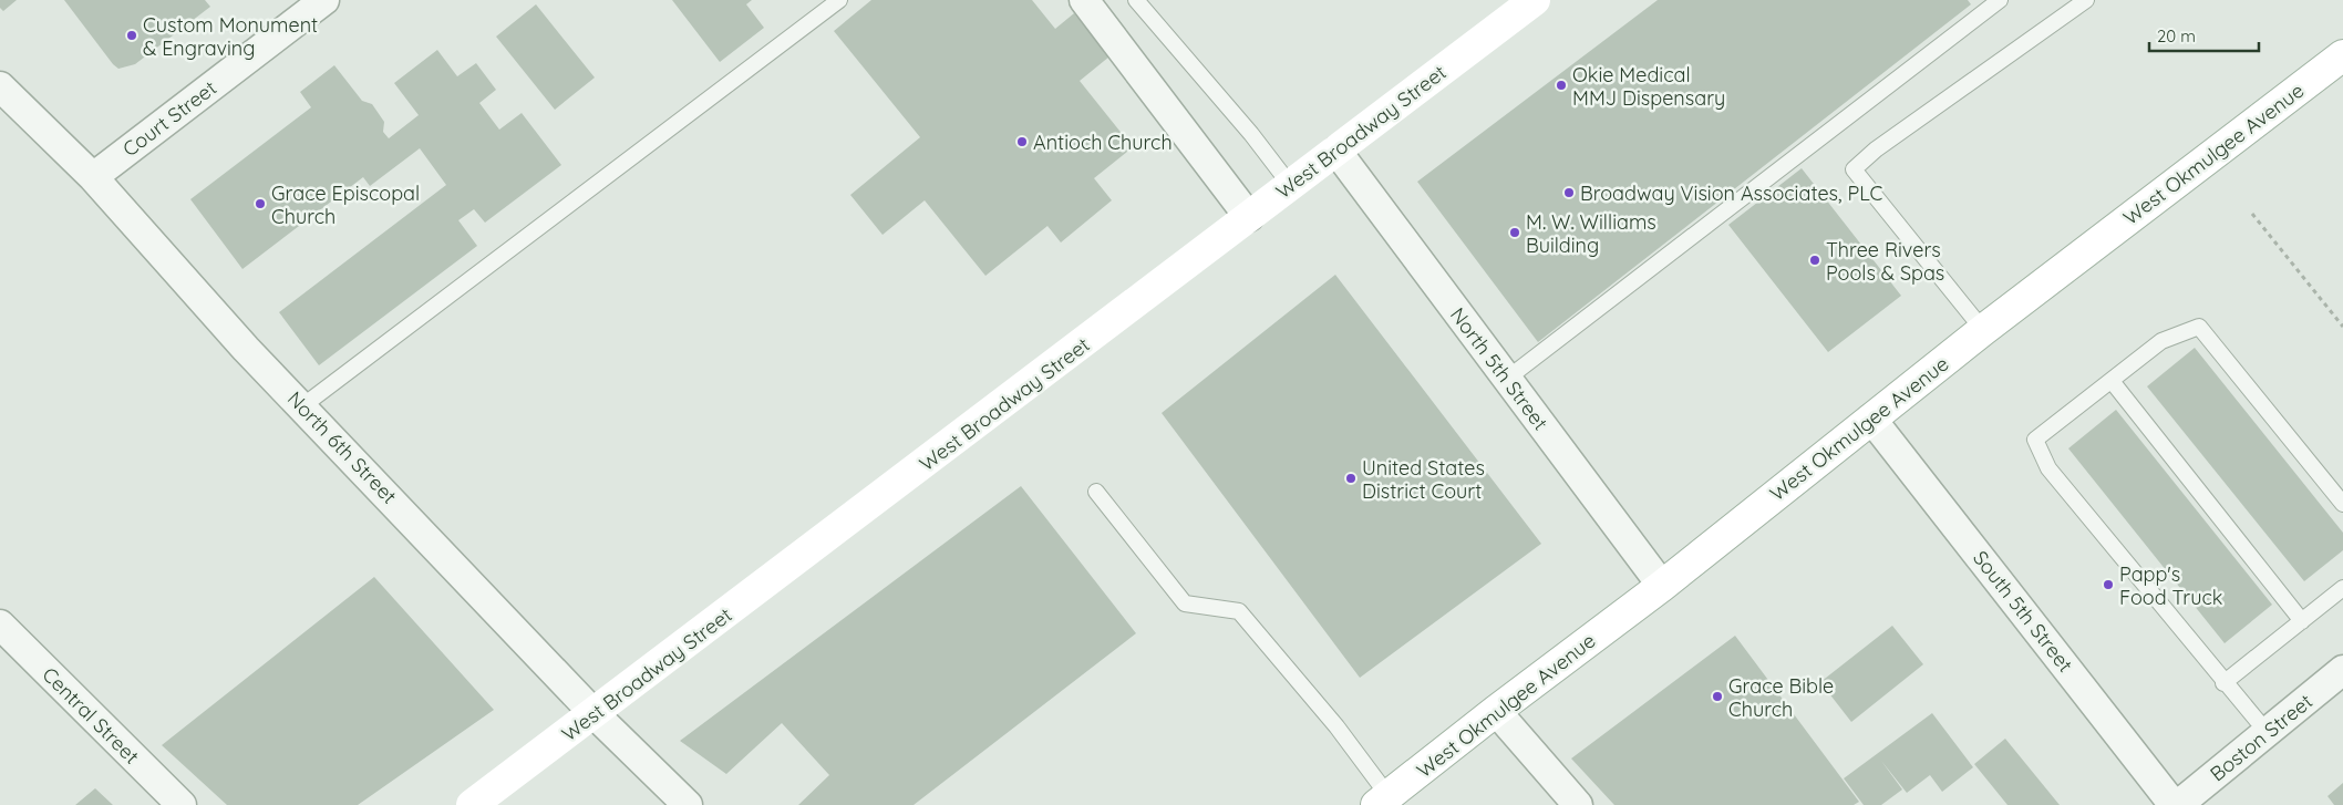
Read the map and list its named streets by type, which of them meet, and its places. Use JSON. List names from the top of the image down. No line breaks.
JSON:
{"streets":{"street":["Court Street","West Broadway Street","West Okmulgee Avenue","North 5th Street","North 6th Street","South 5th Street","Central Street","Boston Street"]},"crossings":[["Court Street","North 6th Street"],["West Broadway Street","North 5th Street"],["West Broadway Street","North 6th Street"],["West Okmulgee Avenue","North 5th Street"],["West Okmulgee Avenue","South 5th Street"]],"places":["Custom Monument & Engraving","Okie Medical MMJ Dispensary","Antioch Church","Broadway Vision Associates, PLC","Grace Episcopal Church","M. W. Williams Building","Three Rivers Pools & Spas","United States District Court","Papp's Food Truck","Grace Bible Church"],"scale_bar":"20 m"}
